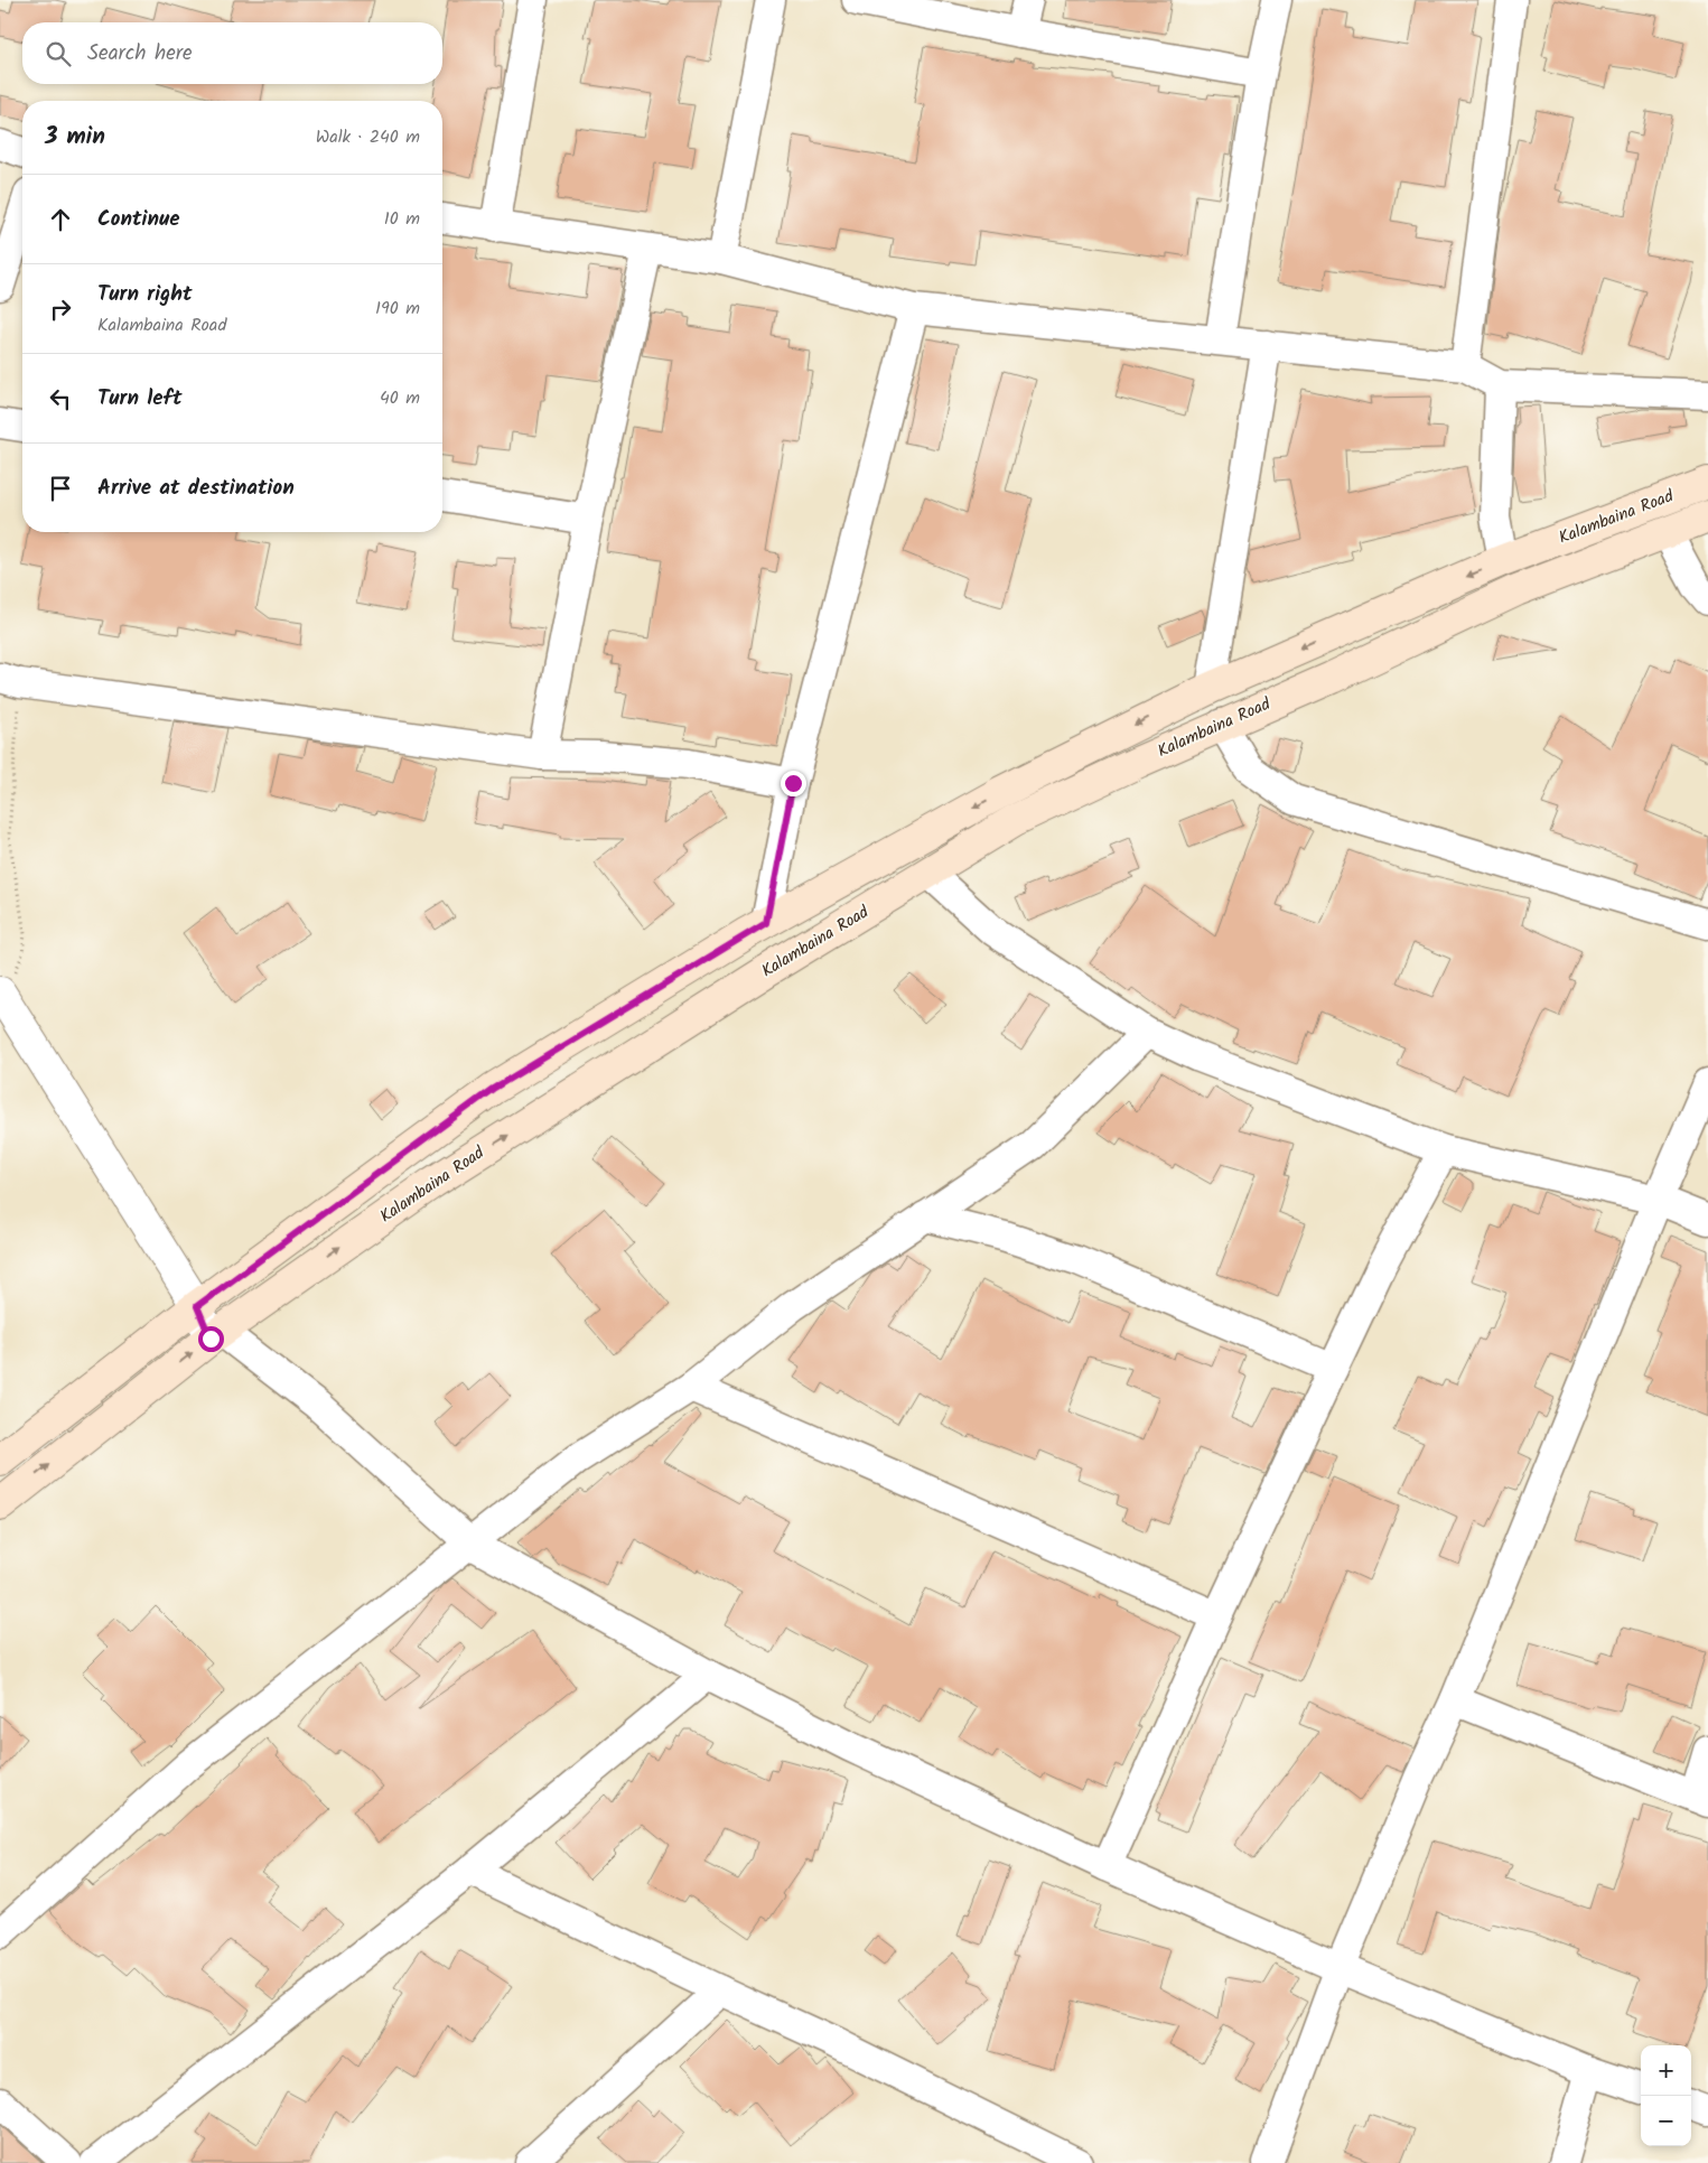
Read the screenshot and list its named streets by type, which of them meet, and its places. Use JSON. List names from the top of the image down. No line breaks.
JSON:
{"streets":{"main road":["Kalambaina Road"]},"page":{"search":"Search here","heading":["3 min","Walk · 240 m"],"list":[["Continue","10 m"],["Turn right","Kalambaina Road","190 m"],["Turn left","40 m"],"Arrive at destination"],"map_buttons":["+","−"]}}
